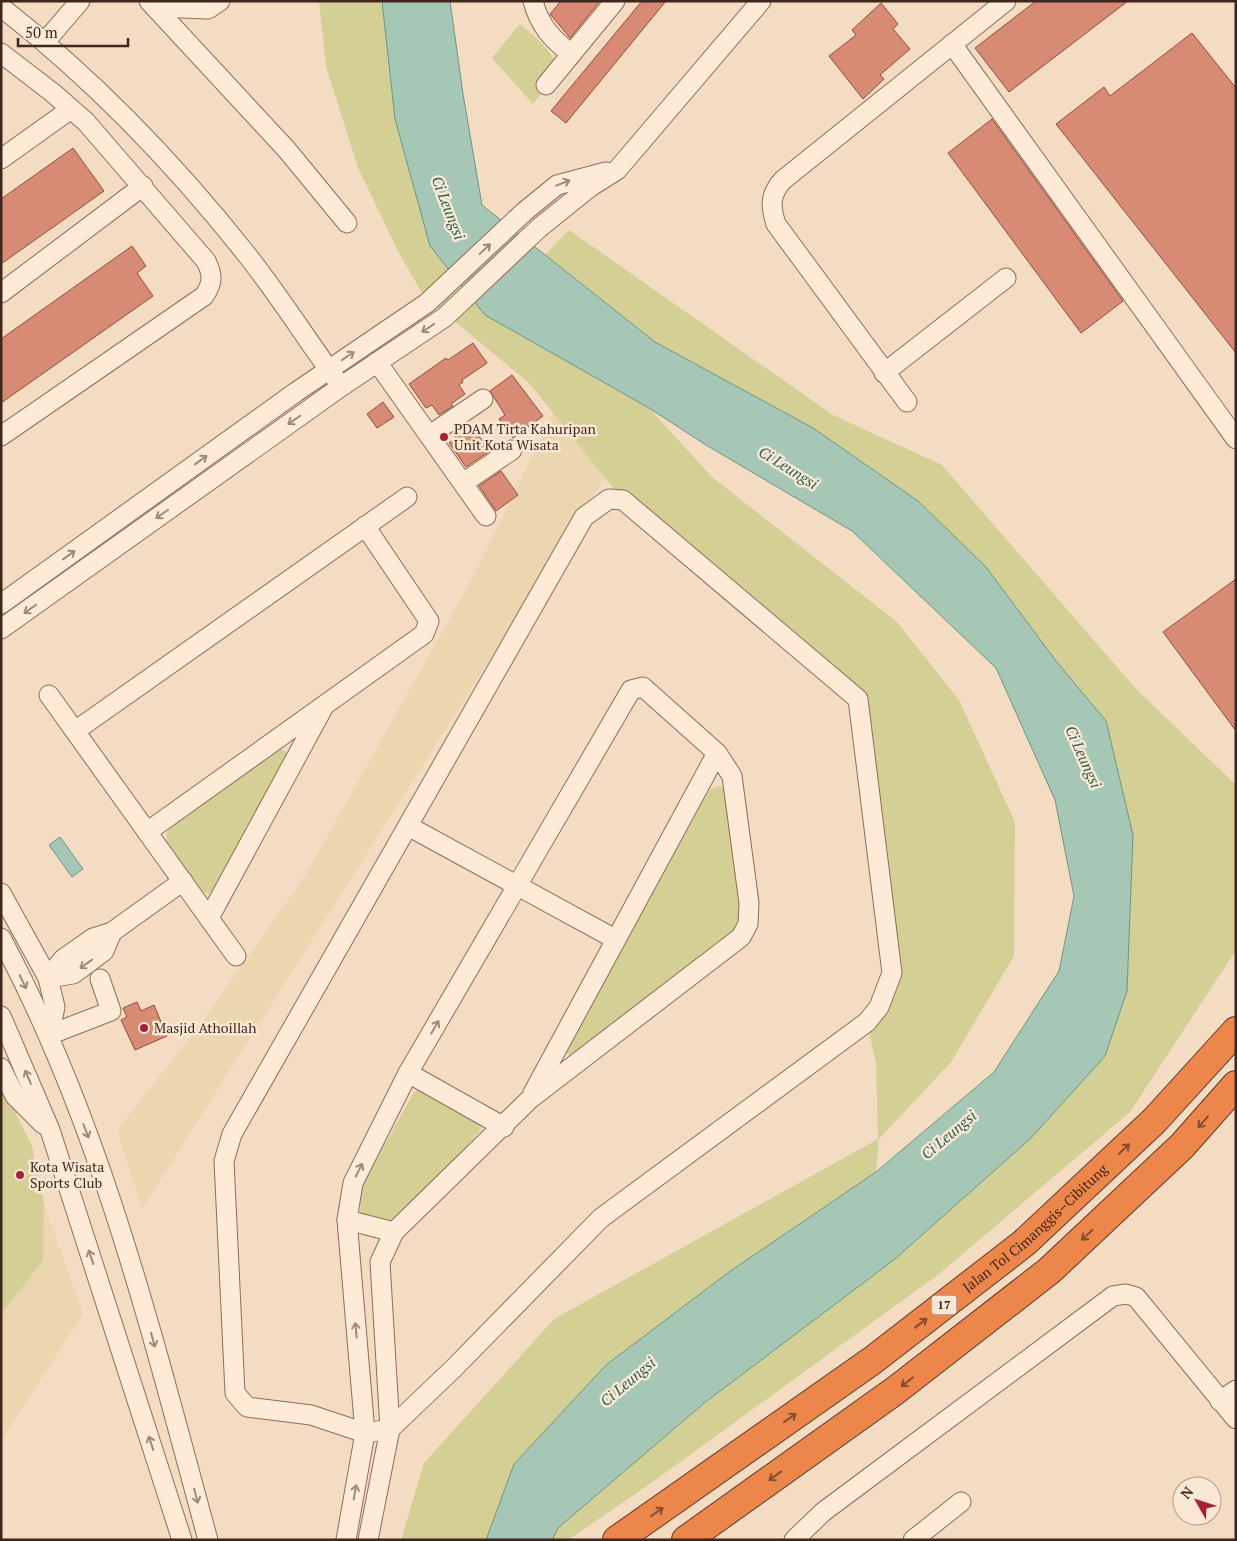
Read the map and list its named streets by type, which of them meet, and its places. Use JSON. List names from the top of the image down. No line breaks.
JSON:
{"streets":{"highway":["Jalan Tol Cimanggis–Cibitung","17"]},"water":["Ci Leungsi"],"places":["PDAM Tirta Kahuripan Unit Kota Wisata","Masjid Athoillah","Kota Wisata Sports Club"],"scale_bar":"50 m","north":"top left"}
